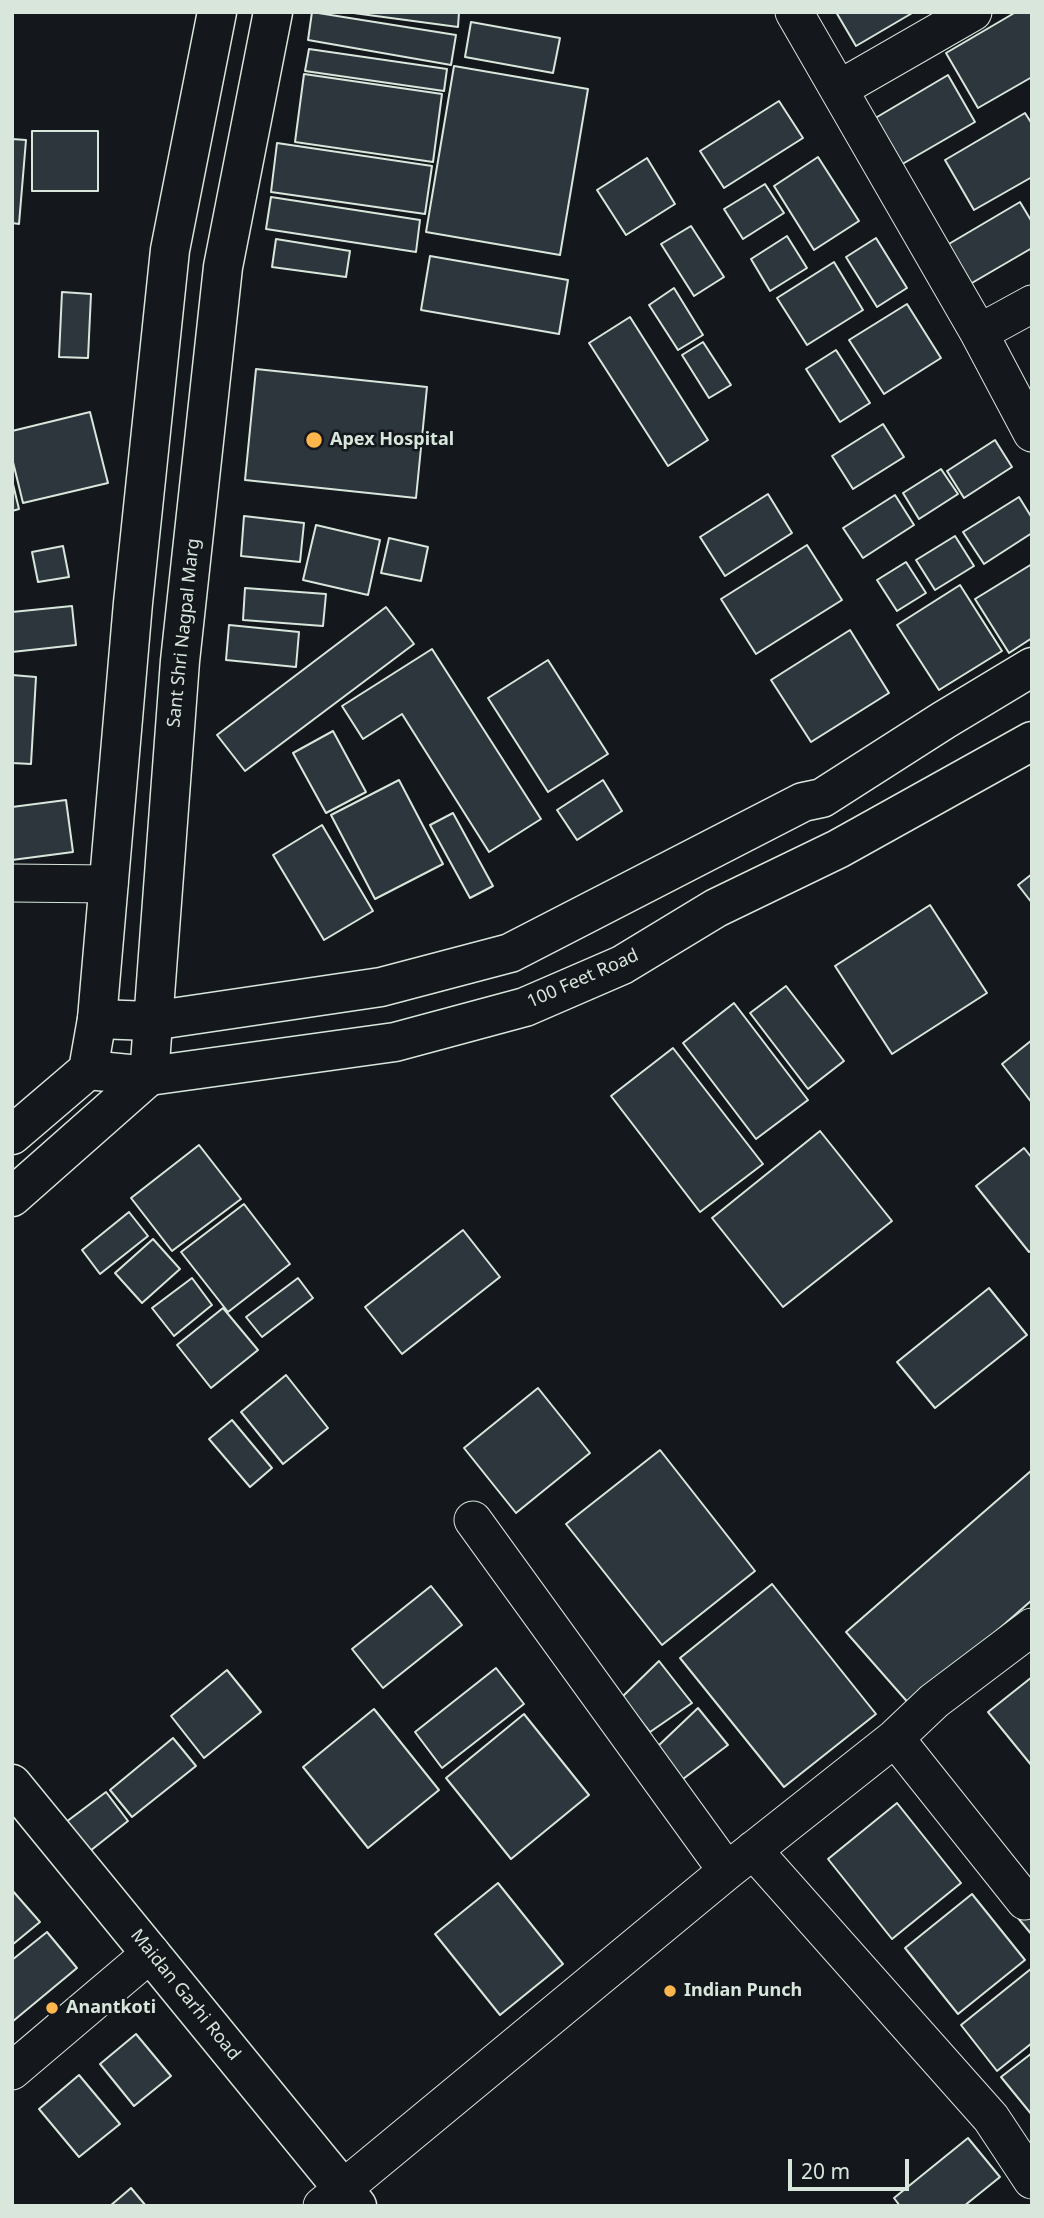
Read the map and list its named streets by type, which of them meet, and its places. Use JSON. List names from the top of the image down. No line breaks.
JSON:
{"streets":{"street":["Sant Shri Nagpal Marg","100 Feet Road","Maidan Garhi Road"]},"crossings":[["Sant Shri Nagpal Marg","100 Feet Road"]],"places":["Apex Hospital","Indian Punch","Anantkoti"],"scale_bar":"20 m"}
